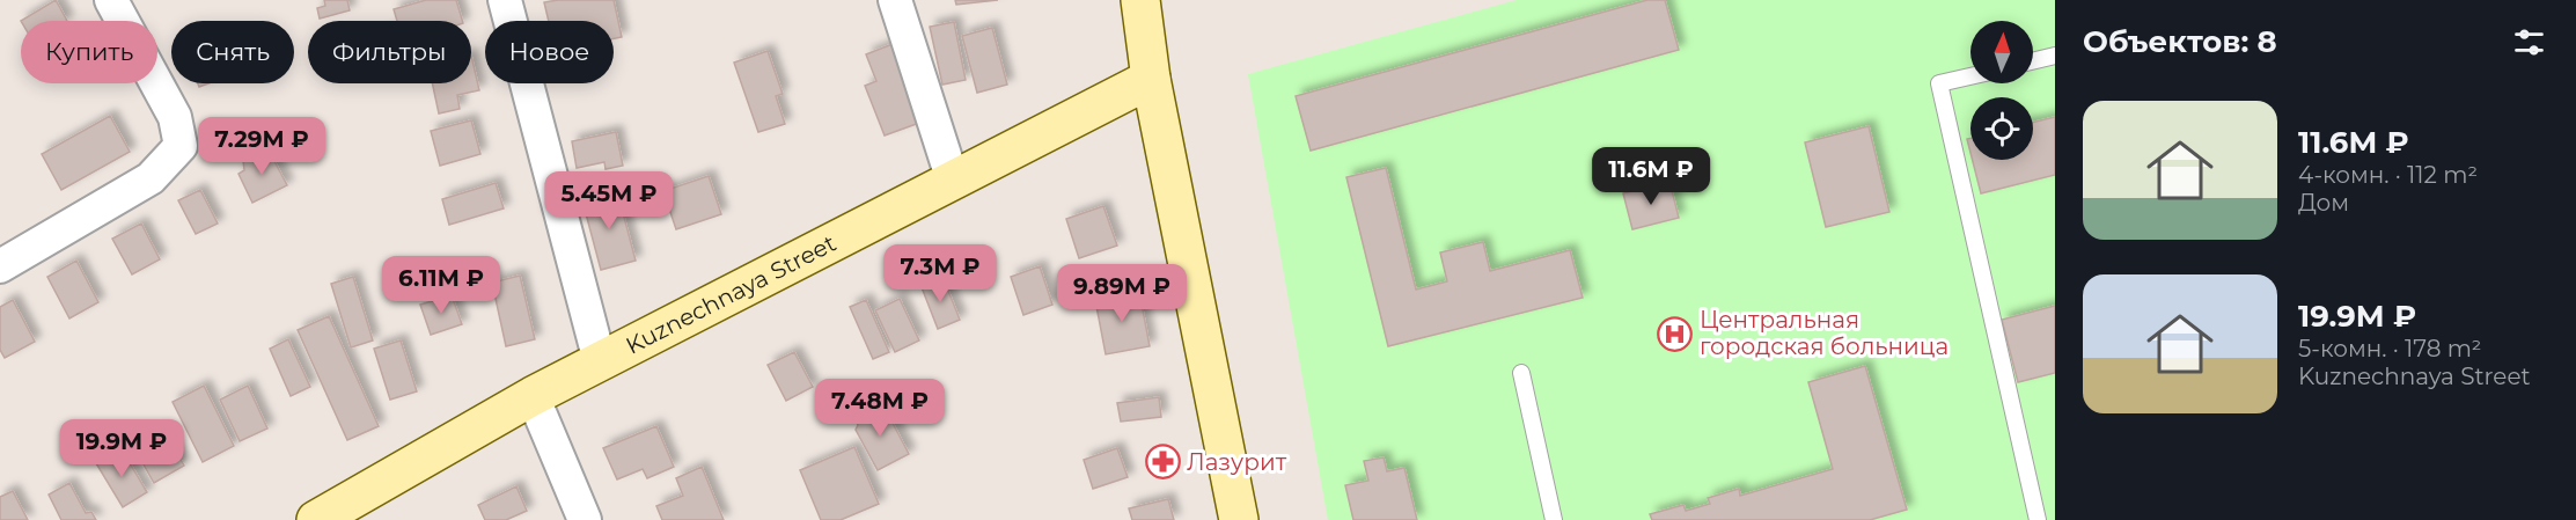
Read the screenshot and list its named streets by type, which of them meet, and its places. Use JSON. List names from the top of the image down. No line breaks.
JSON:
{"streets":{"main road":["Kuznechnaya Street"]},"places":{"hospital":["Центральная городская больница"],"pharmacy":["Лазурит"]},"north":"top","page":{"heading":"Объектов: 8","chip":["Купить","Снять","Фильтры","Новое"],"list":[{"name":"11.6M ₽","note":"4-комн. · 112 m² · Дом"},{"name":"19.9M ₽","note":"5-комн. · 178 m² · Kuznechnaya Street"}],"price":["7.29M ₽","11.6M ₽","5.45M ₽","7.3M ₽","6.11M ₽","9.89M ₽","7.48M ₽","19.9M ₽"]}}
